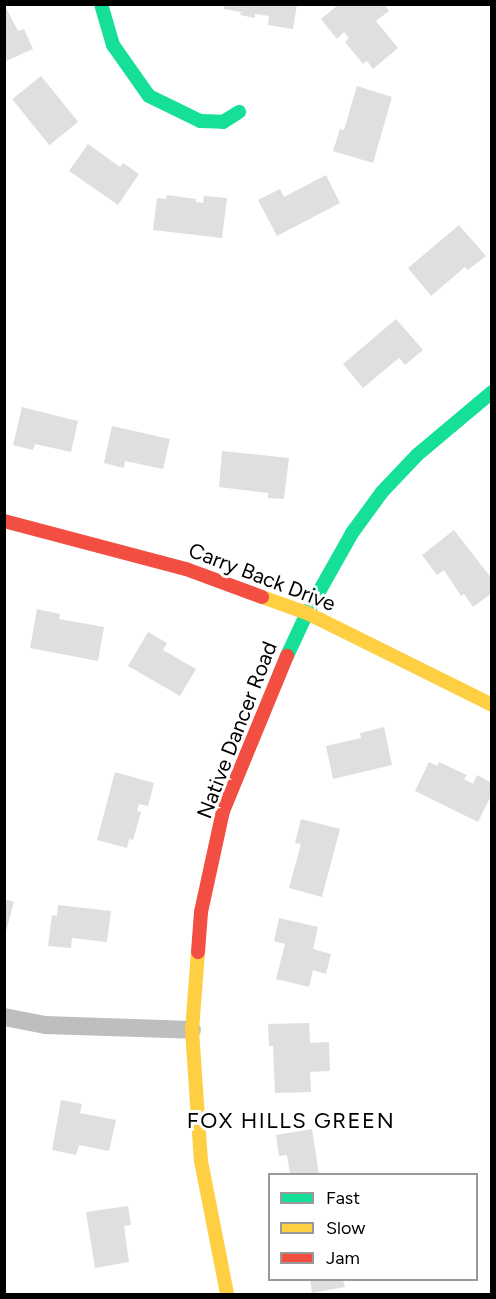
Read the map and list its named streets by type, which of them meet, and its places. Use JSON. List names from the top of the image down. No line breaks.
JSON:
{"streets":{"street":["Carry Back Drive","Native Dancer Road"]},"crossings":[["Carry Back Drive","Native Dancer Road"]],"districts":["FOX HILLS GREEN"],"legend":["Fast","Slow","Jam"]}
